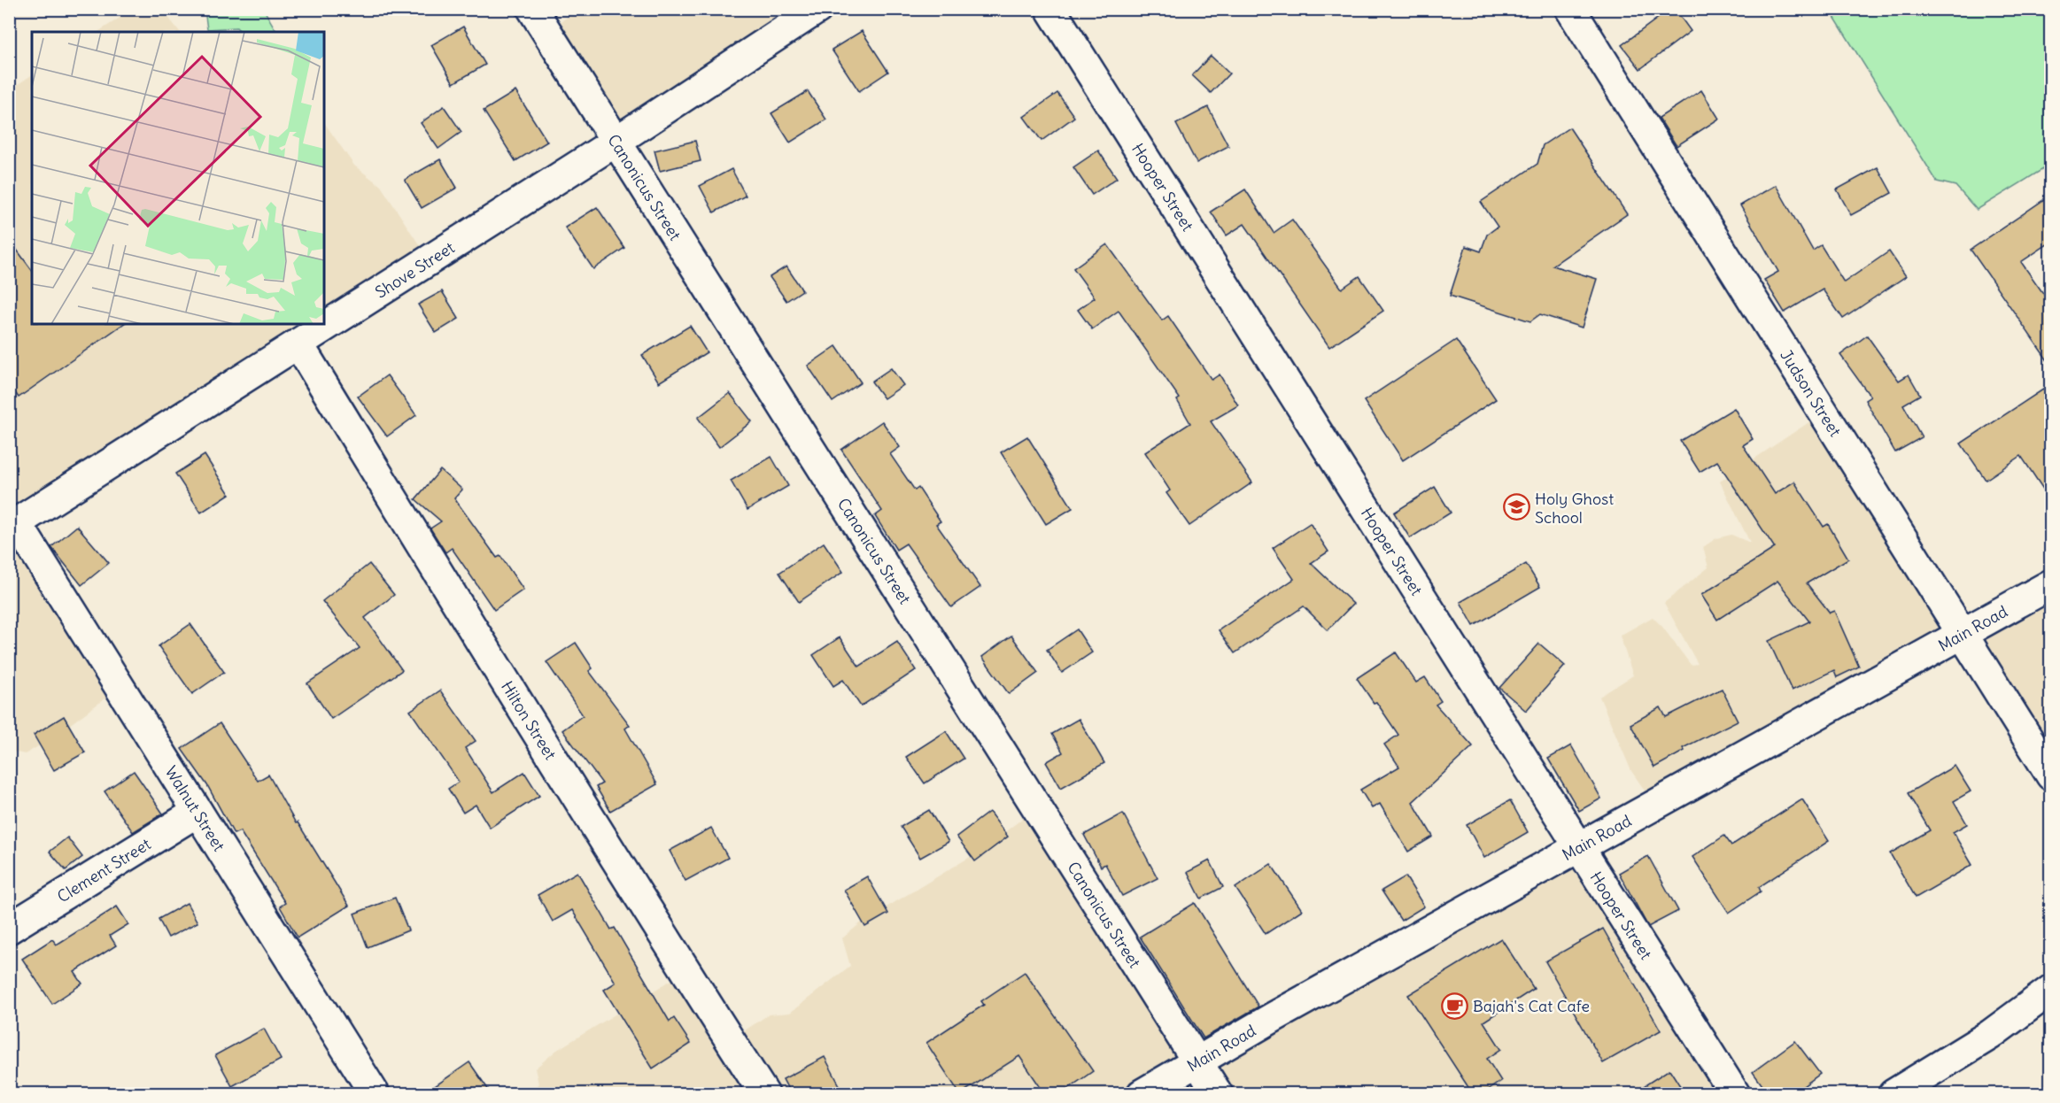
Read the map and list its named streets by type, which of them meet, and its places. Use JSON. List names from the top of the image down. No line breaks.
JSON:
{"streets":{"street":["Hooper Street","Canonicus Street","Shove Street","Judson Street","Main Road","Hilton Street","Walnut Street","Clement Street"]},"crossings":[["Hooper Street","Main Road"],["Canonicus Street","Shove Street"],["Canonicus Street","Main Road"],["Shove Street","Hilton Street"],["Shove Street","Walnut Street"],["Judson Street","Main Road"],["Walnut Street","Clement Street"]],"places":{"school or university":["Holy Ghost School"],"cafe":["Bajah's Cat Cafe"]}}
